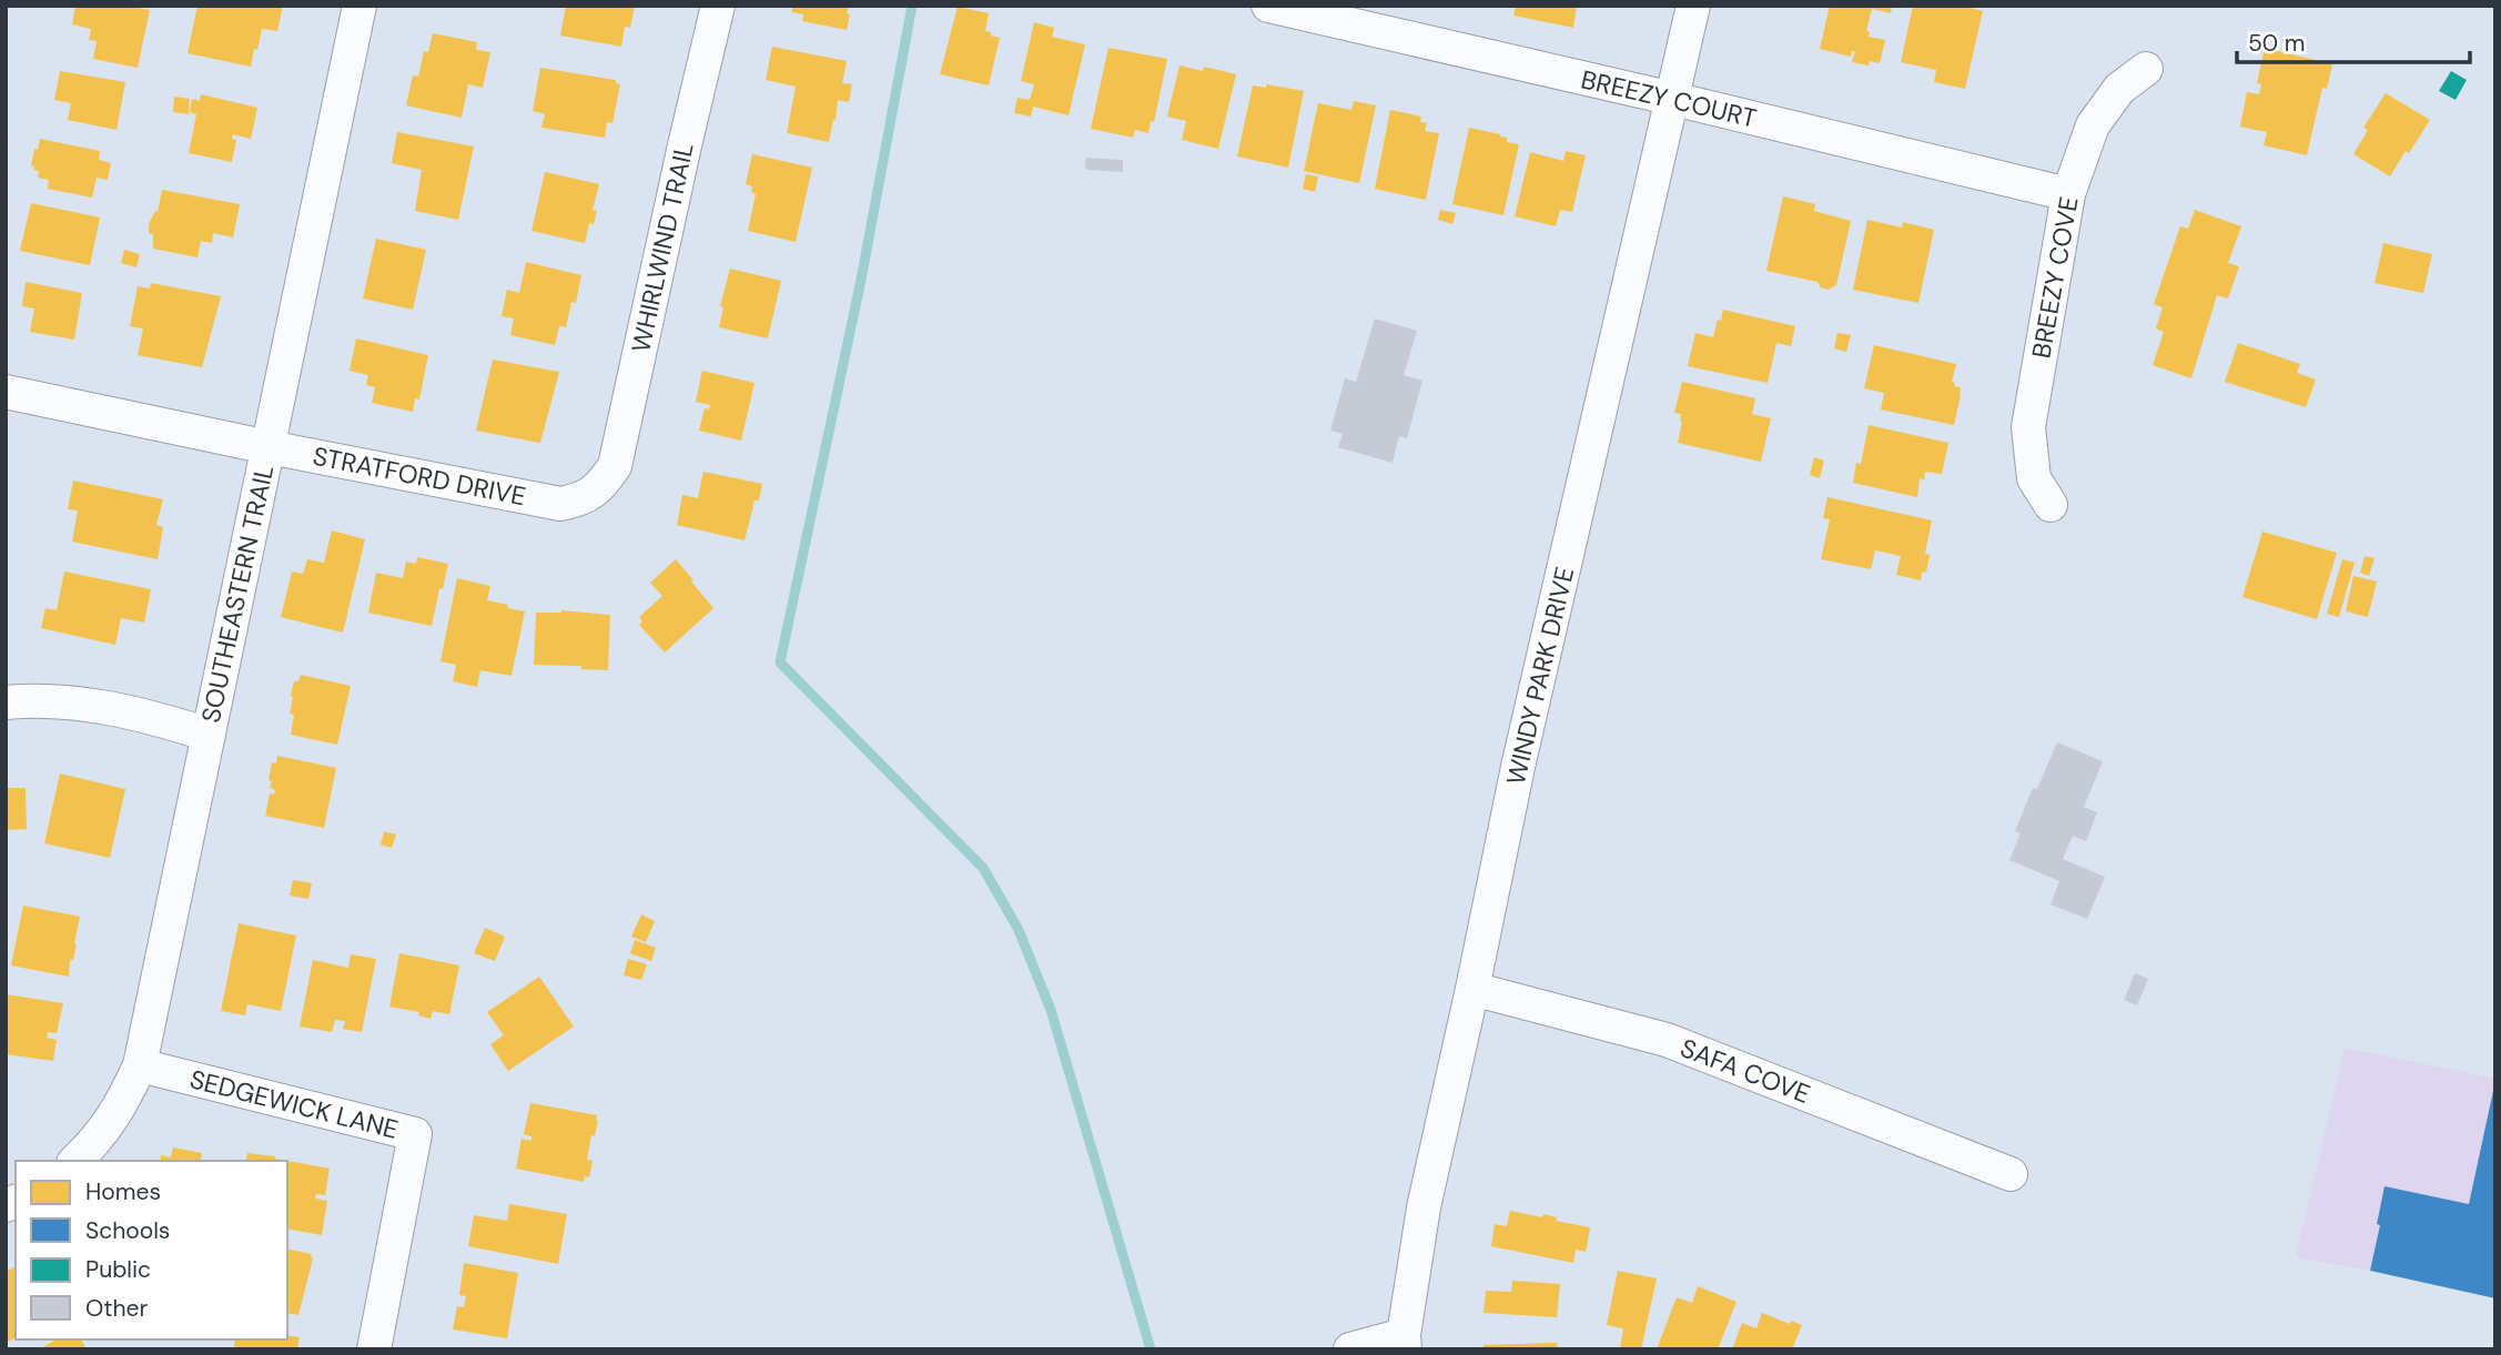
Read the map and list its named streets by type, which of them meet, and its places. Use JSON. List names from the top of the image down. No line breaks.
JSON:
{"streets":{"street":["BREEZY COURT","WHIRLWIND TRAIL","BREEZY COVE","STRATFORD DRIVE","SOUTHEASTERN TRAIL","WINDY PARK DRIVE","SAFA COVE","SEDGEWICK LANE"]},"crossings":[["BREEZY COURT","BREEZY COVE"],["BREEZY COURT","WINDY PARK DRIVE"],["WHIRLWIND TRAIL","STRATFORD DRIVE"],["STRATFORD DRIVE","SOUTHEASTERN TRAIL"],["SOUTHEASTERN TRAIL","SEDGEWICK LANE"],["WINDY PARK DRIVE","SAFA COVE"]],"legend":["Homes","Schools","Public","Other"],"scale_bar":"50 m"}
